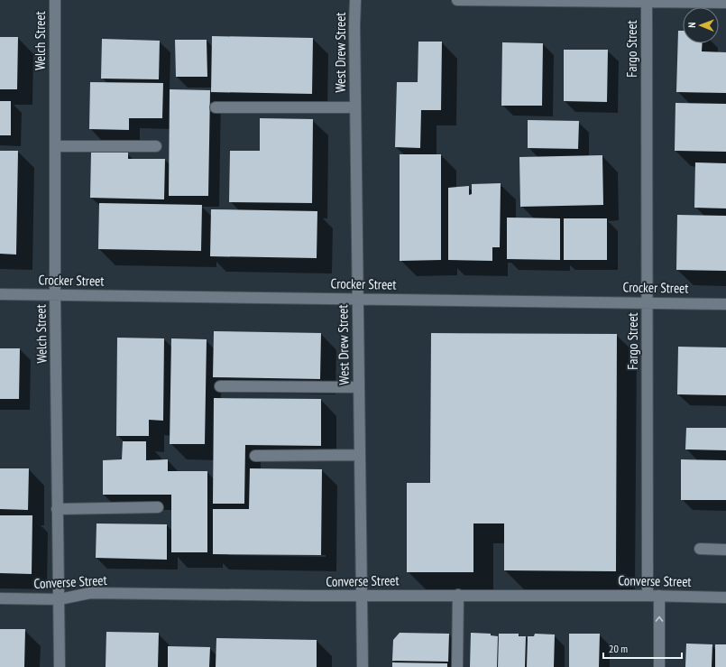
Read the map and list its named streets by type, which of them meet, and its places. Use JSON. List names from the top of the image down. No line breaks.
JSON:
{"streets":{"street":["Welch Street","Fargo Street","West Drew Street","Crocker Street","Converse Street"]},"crossings":[["Welch Street","Crocker Street"],["Welch Street","Converse Street"],["Fargo Street","Crocker Street"],["Fargo Street","Converse Street"],["West Drew Street","Crocker Street"],["West Drew Street","Converse Street"]],"scale_bar":"20 m","north":"left"}
